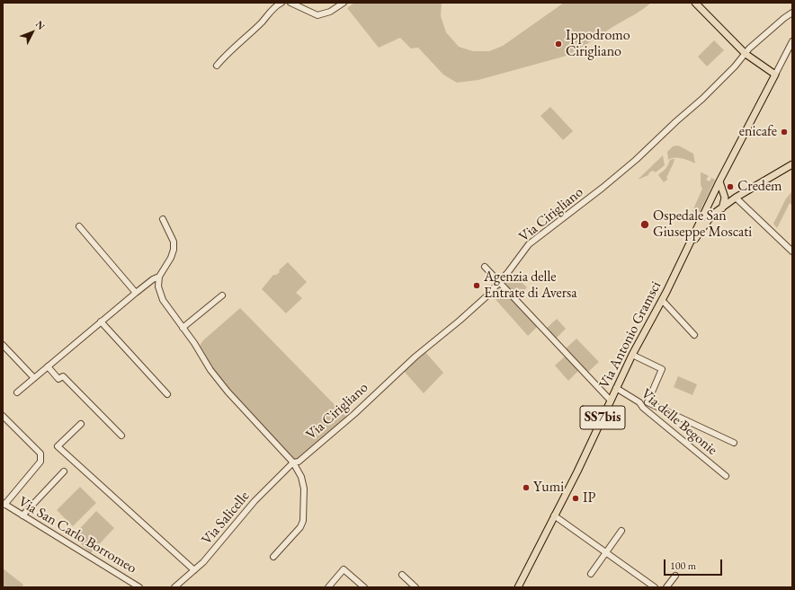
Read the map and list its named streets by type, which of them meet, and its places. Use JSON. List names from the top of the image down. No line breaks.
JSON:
{"streets":{"main road":["Via Antonio Gramsci","SS7bis"],"street":["Via Cirigliano","Via delle Begonie","Via Salicelle","Via San Carlo Borromeo"]},"crossings":[["Via Cirigliano","Via Salicelle"],["Via Antonio Gramsci","SS7bis"],["Via Antonio Gramsci","Via delle Begonie"]],"places":["Ippodromo Cirigliano","enicafe","Credem","Ospedale San Giuseppe Moscati","Agenzia delle Entrate di Aversa","Yumi","IP"],"scale_bar":"100 m","north":"top right"}
